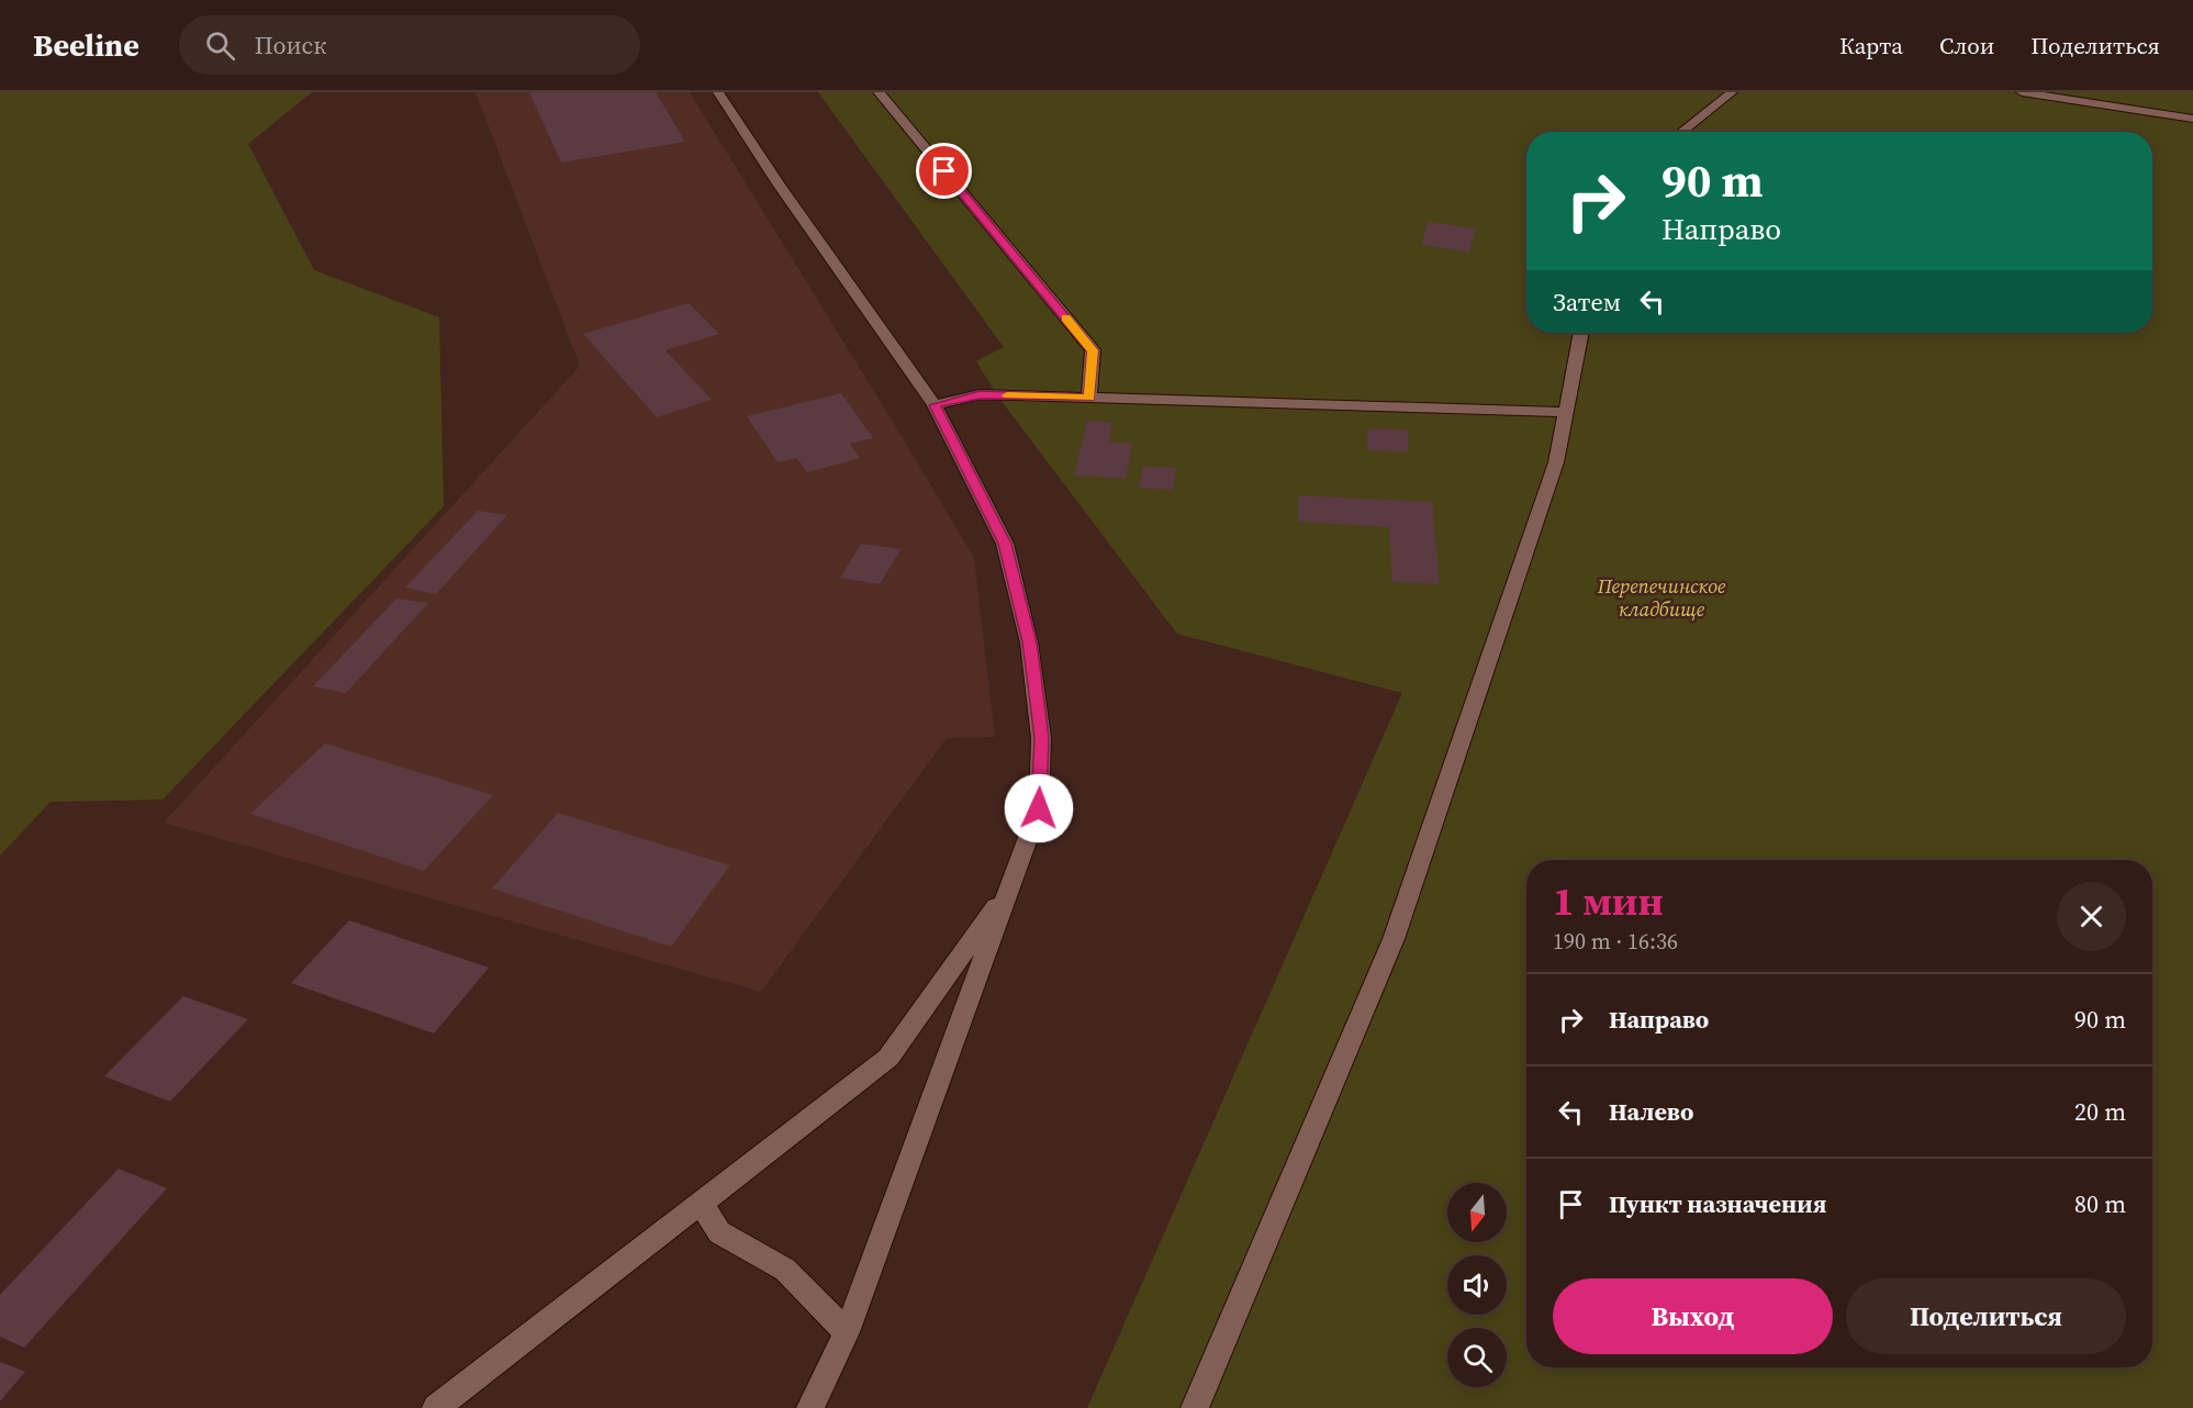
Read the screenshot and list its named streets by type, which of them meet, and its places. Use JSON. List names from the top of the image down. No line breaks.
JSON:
{"parks":["Перепечинское кладбище"],"north":"bottom","page":{"header":"Beeline","search":"Поиск","nav":["Карта","Слои","Поделиться"],"turn":["90 m","Направо"],"then":"Затем","heading":["1 мин","190 m · 16:36"],"list":[{"name":"Направо","value":"90 m"},{"name":"Налево","value":"20 m"},{"name":"Пункт назначения","value":"80 m"}],"buttons":["Выход","Поделиться"]}}
